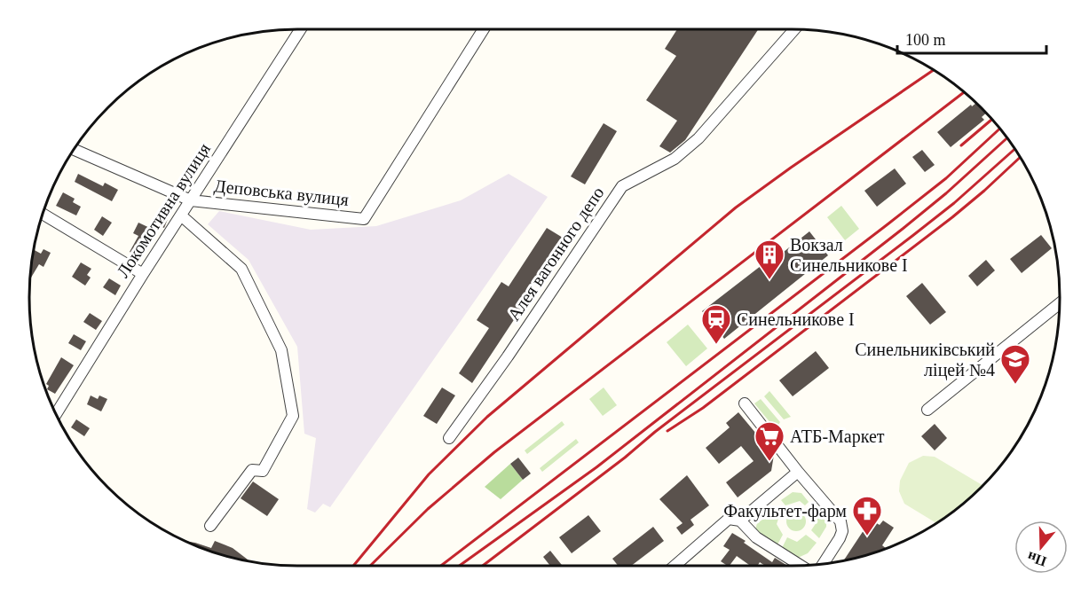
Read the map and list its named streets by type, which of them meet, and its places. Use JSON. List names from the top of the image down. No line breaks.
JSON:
{"streets":{"street":["Деповська вулиця","Локомотивна вулиця","Алея вагонного депо"]},"crossings":[["Деповська вулиця","Локомотивна вулиця"]],"places":{"building":["Вокзал Синельникове І"],"station":["Синельникове І"],"school or university":["Синельниківський ліцей №4"],"supermarket":["АТБ-Маркет"],"pharmacy":["Факультет-фарм"]},"scale_bar":"100 m","north":"bottom"}
